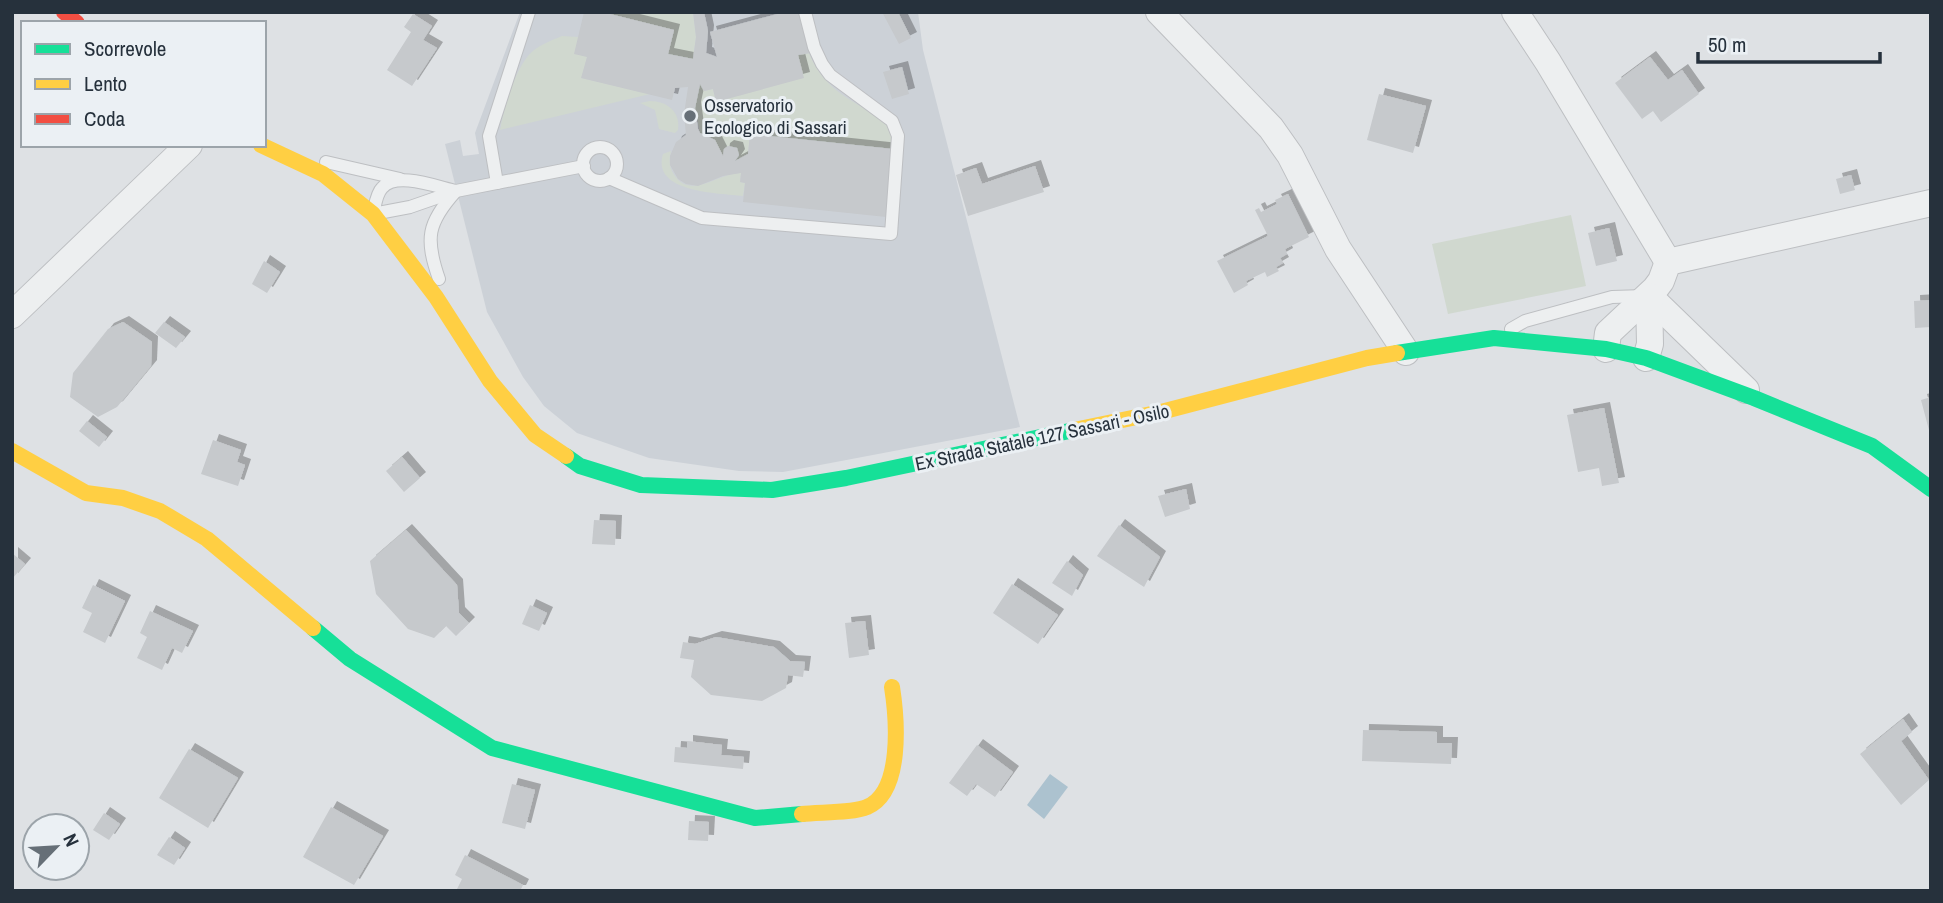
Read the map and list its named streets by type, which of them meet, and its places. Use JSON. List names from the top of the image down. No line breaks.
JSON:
{"streets":{"main road":["Ex Strada Statale 127 Sassari - Osilo"]},"places":["Osservatorio Ecologico di Sassari"],"legend":["Scorrevole","Lento","Coda"],"scale_bar":"50 m","north":"top right"}
